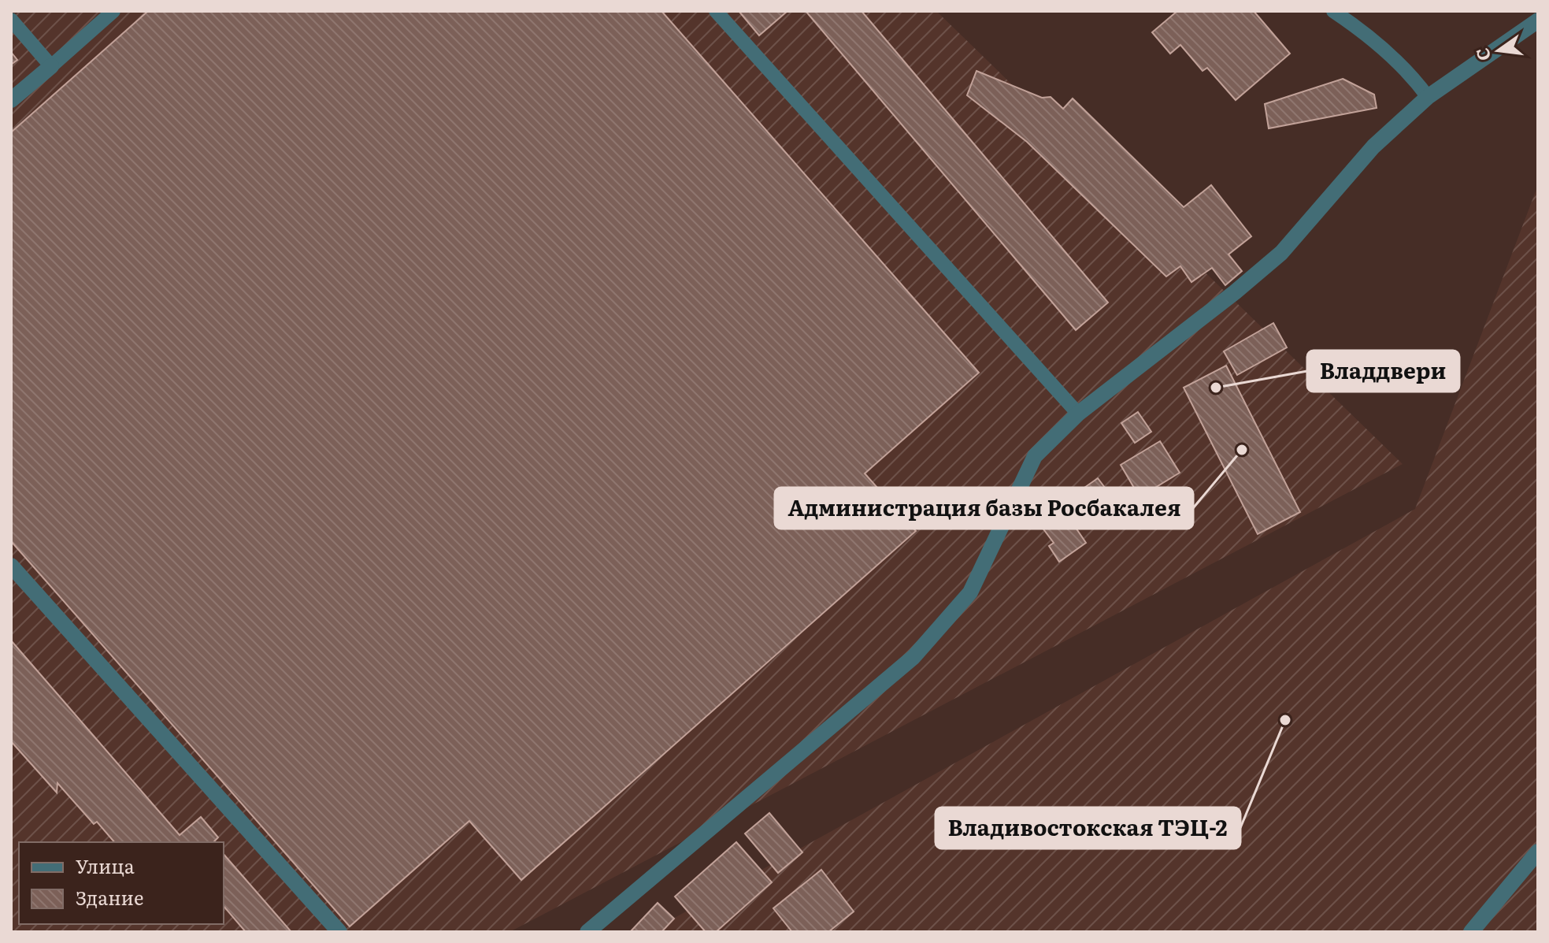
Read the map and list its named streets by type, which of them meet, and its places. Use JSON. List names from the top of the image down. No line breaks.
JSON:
{"places":["Владдвери","Администрация базы Росбакалея","Владивостокская ТЭЦ-2"],"legend":["Улица","Здание"],"north":"left"}
